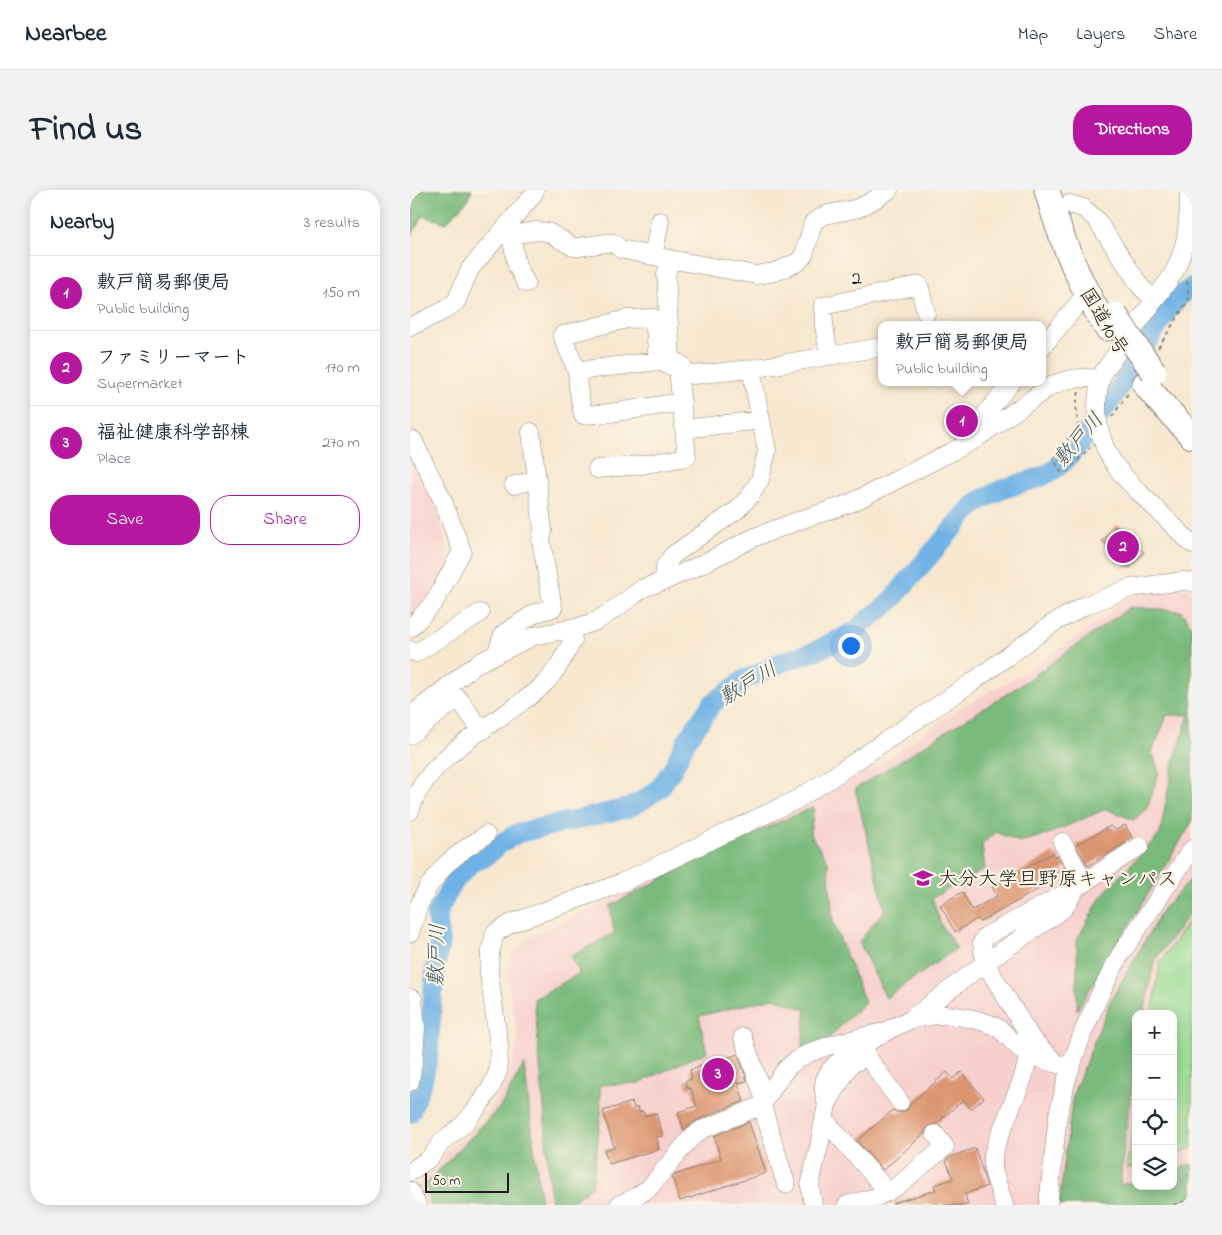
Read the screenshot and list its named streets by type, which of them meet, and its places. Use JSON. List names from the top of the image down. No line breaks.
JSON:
{"streets":{"highway":["国道10号"],"street":["2"]},"water":["敷戸川"],"places":{"school or university":["大分大学旦野原キャンパス"]},"scale_bar":"50 m","page":{"header":"Nearbee","nav":["Map","Layers","Share"],"title":"Find us","buttons":["Directions",["Save","Share"]],"heading":["Nearby","3 results"],"list":[{"mark":"1","name":"敷戸簡易郵便局","note":"Public building","value":"150 m"},{"mark":"2","name":"ファミリーマート","note":"Supermarket","value":"170 m"},{"mark":"3","name":"福祉健康科学部棟","note":"Place","value":"270 m"}],"popup":["敷戸簡易郵便局","Public building"],"pins":["1","2","3"],"map_buttons":["+","−"],"scale":"50 m"}}
